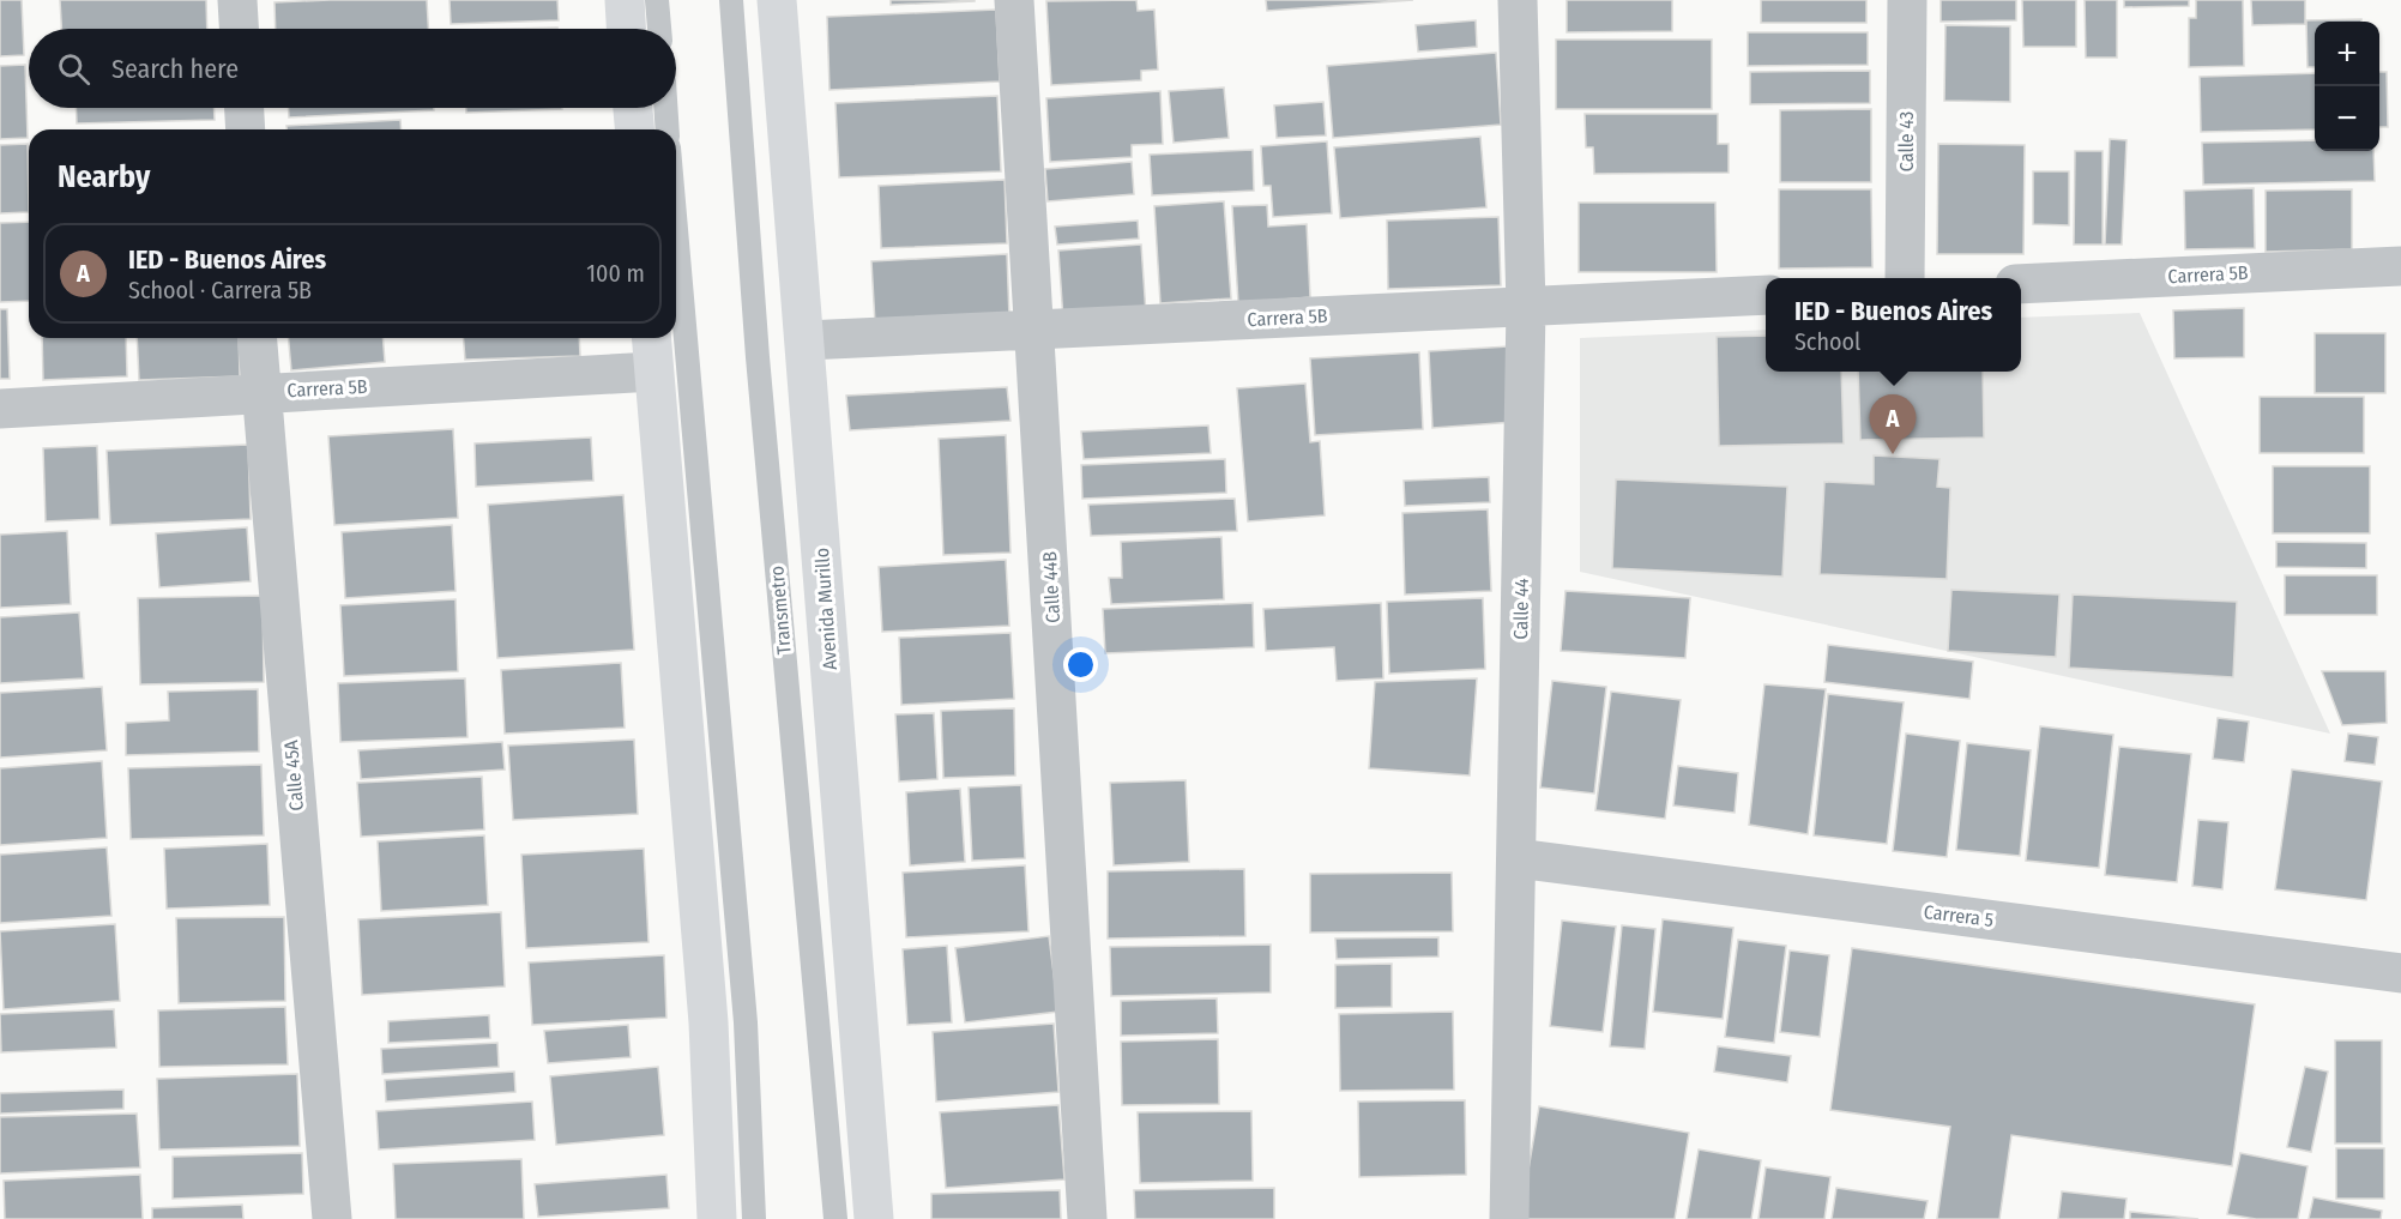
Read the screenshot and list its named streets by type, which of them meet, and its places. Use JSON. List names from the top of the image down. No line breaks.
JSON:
{"streets":{"main road":["Avenida Murillo"],"street":["Calle 43","Carrera 5B","Calle 44B","Calle 44","Calle 45A","Carrera 5"],"lane":["Transmetro"]},"crossings":[["Carrera 5B","Calle 44B"],["Carrera 5B","Avenida Murillo"],["Carrera 5B","Calle 44"],["Carrera 5B","Calle 45A"],["Calle 44","Carrera 5"]],"page":{"map_buttons":["+","−"],"search":"Search here","heading":"Nearby","list":[{"mark":"A","name":"IED - Buenos Aires","note":"School · Carrera 5B","value":"100 m"}],"popup":["IED - Buenos Aires","School"],"pins":"A"}}
